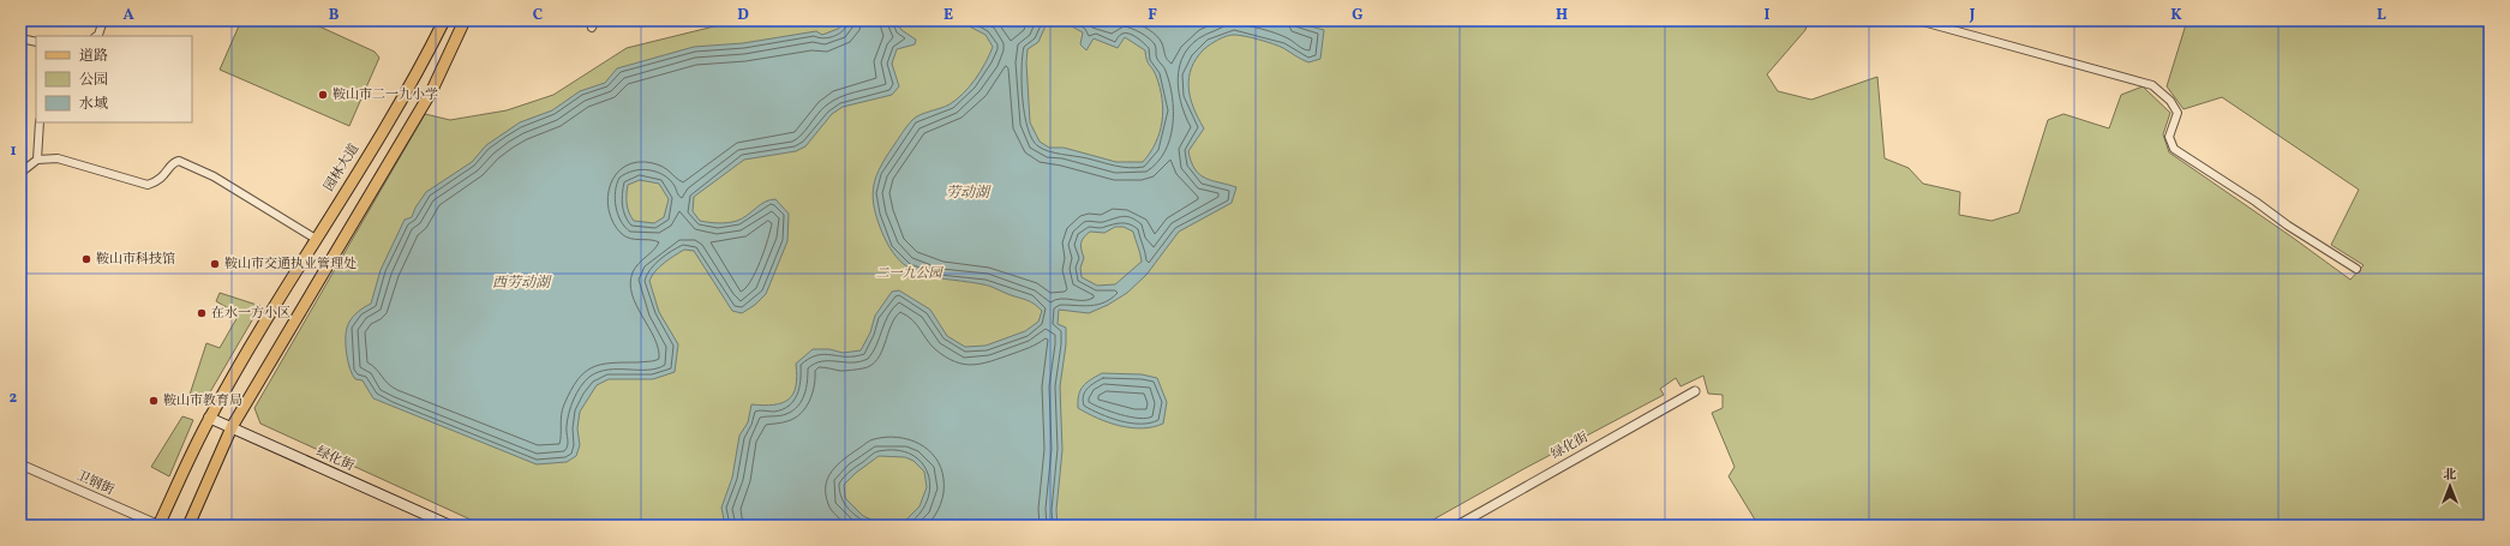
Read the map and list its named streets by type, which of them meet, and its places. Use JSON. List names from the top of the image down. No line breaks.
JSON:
{"streets":{"main road":["园林大道","绿化街"],"street":["卫钢街"]},"crossings":[["园林大道","绿化街"],["园林大道","卫钢街"]],"water":["劳动湖","西劳动湖"],"parks":["二一九公园"],"places":["鞍山市二一九小学","鞍山市科技馆","鞍山市交通执业管理处","在水一方小区","鞍山市教育局"],"legend":["道路","公园","水域"],"north":"top","grid":{"columns":["A","B","C","D","E","F","G","H","I","J","K","L"],"rows":["1","2"]}}
